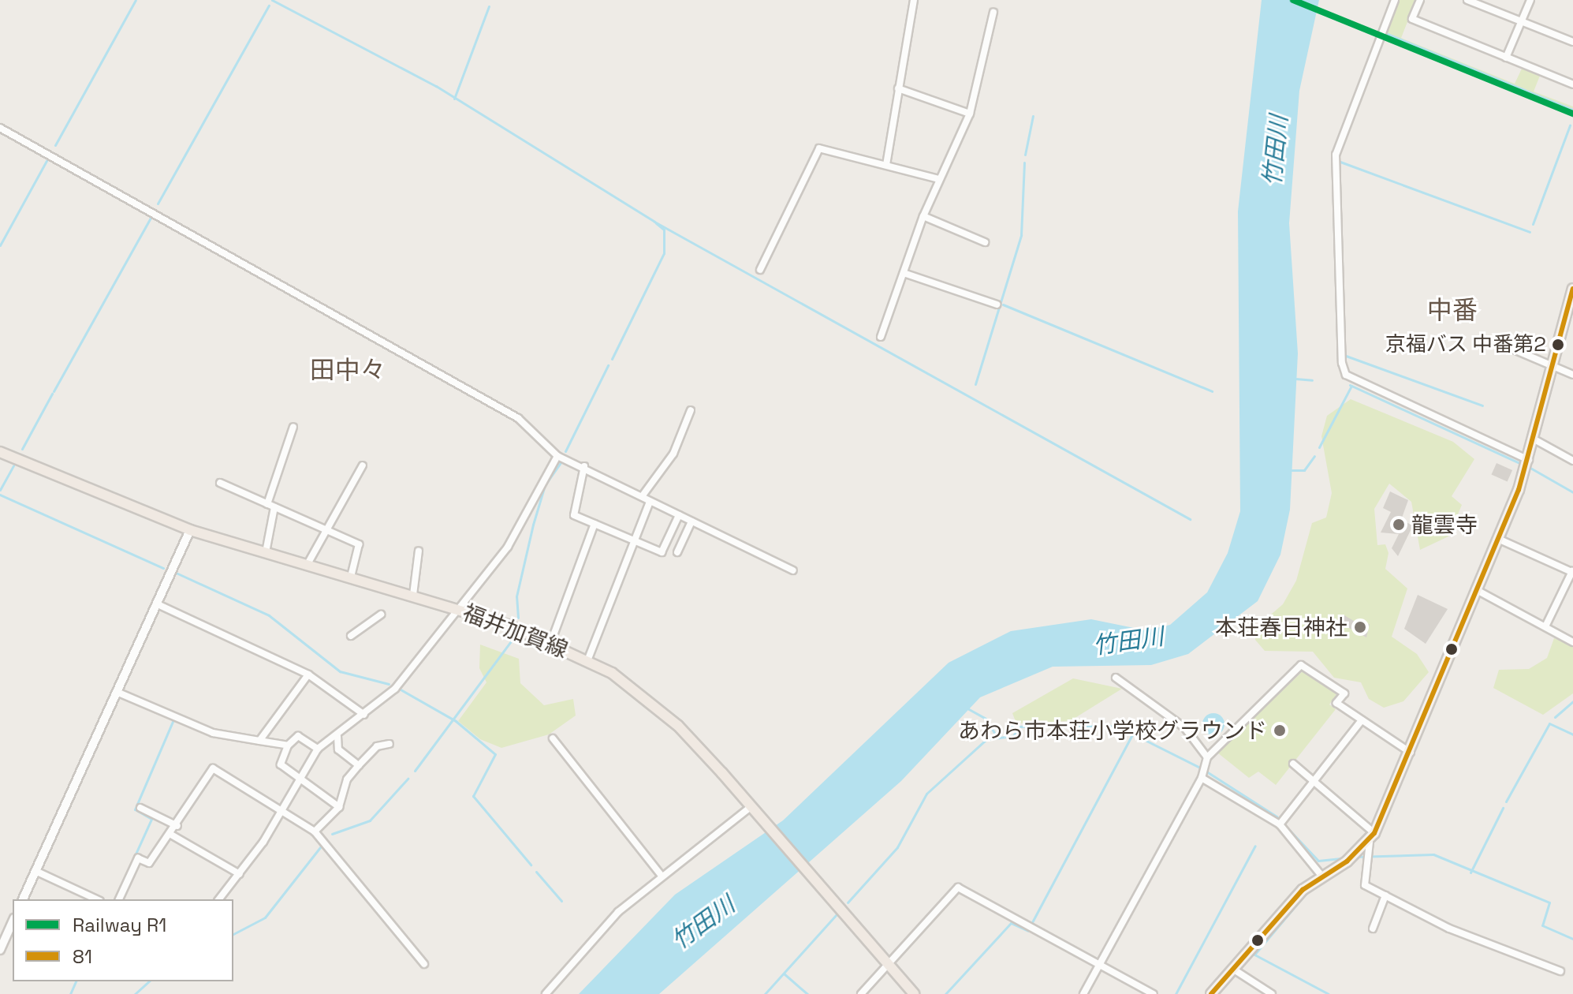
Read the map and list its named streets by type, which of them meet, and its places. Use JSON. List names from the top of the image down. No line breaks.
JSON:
{"streets":{"main road":["福井加賀線"]},"districts":["中番","田中々"],"water":["竹田川"],"places":["京福バス 中番第2","龍雲寺","本荘春日神社","あわら市本荘小学校グラウンド"],"lines":["rail line R1","transit line 81"],"legend":["Railway R1","81"]}
